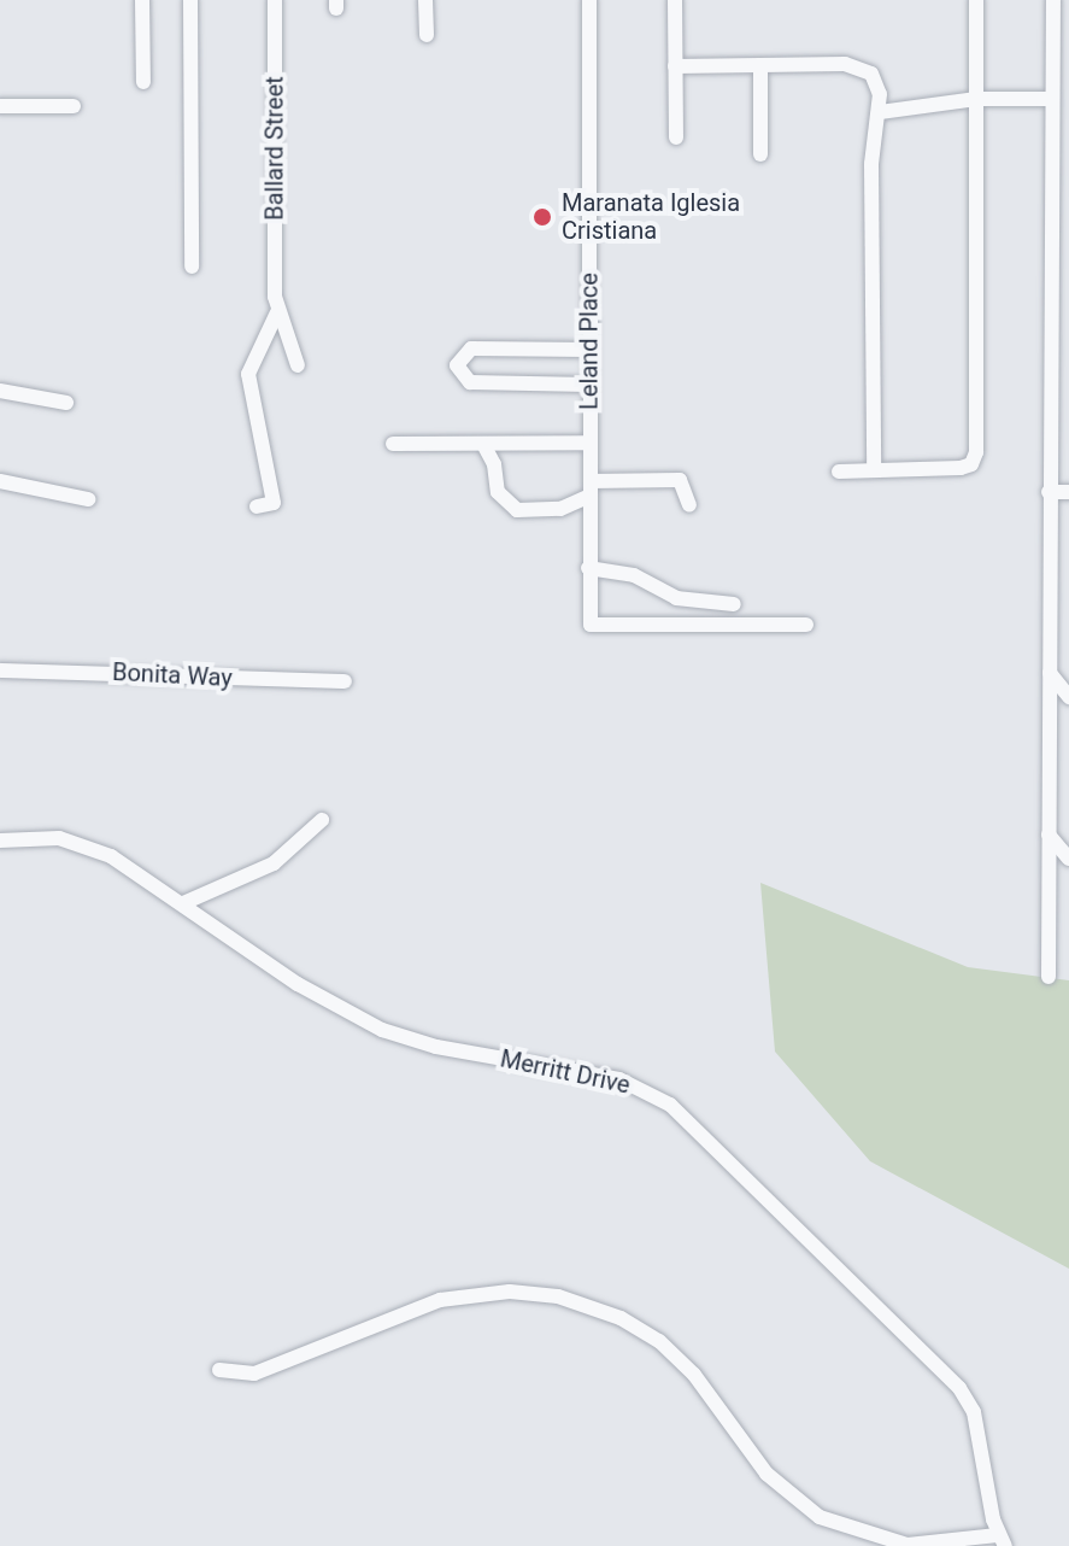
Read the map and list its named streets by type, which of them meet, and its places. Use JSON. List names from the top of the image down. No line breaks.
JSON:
{"streets":{"street":["Ballard Street","Leland Place","Bonita Way","Merritt Drive"]},"places":["Maranata Iglesia Cristiana"]}
